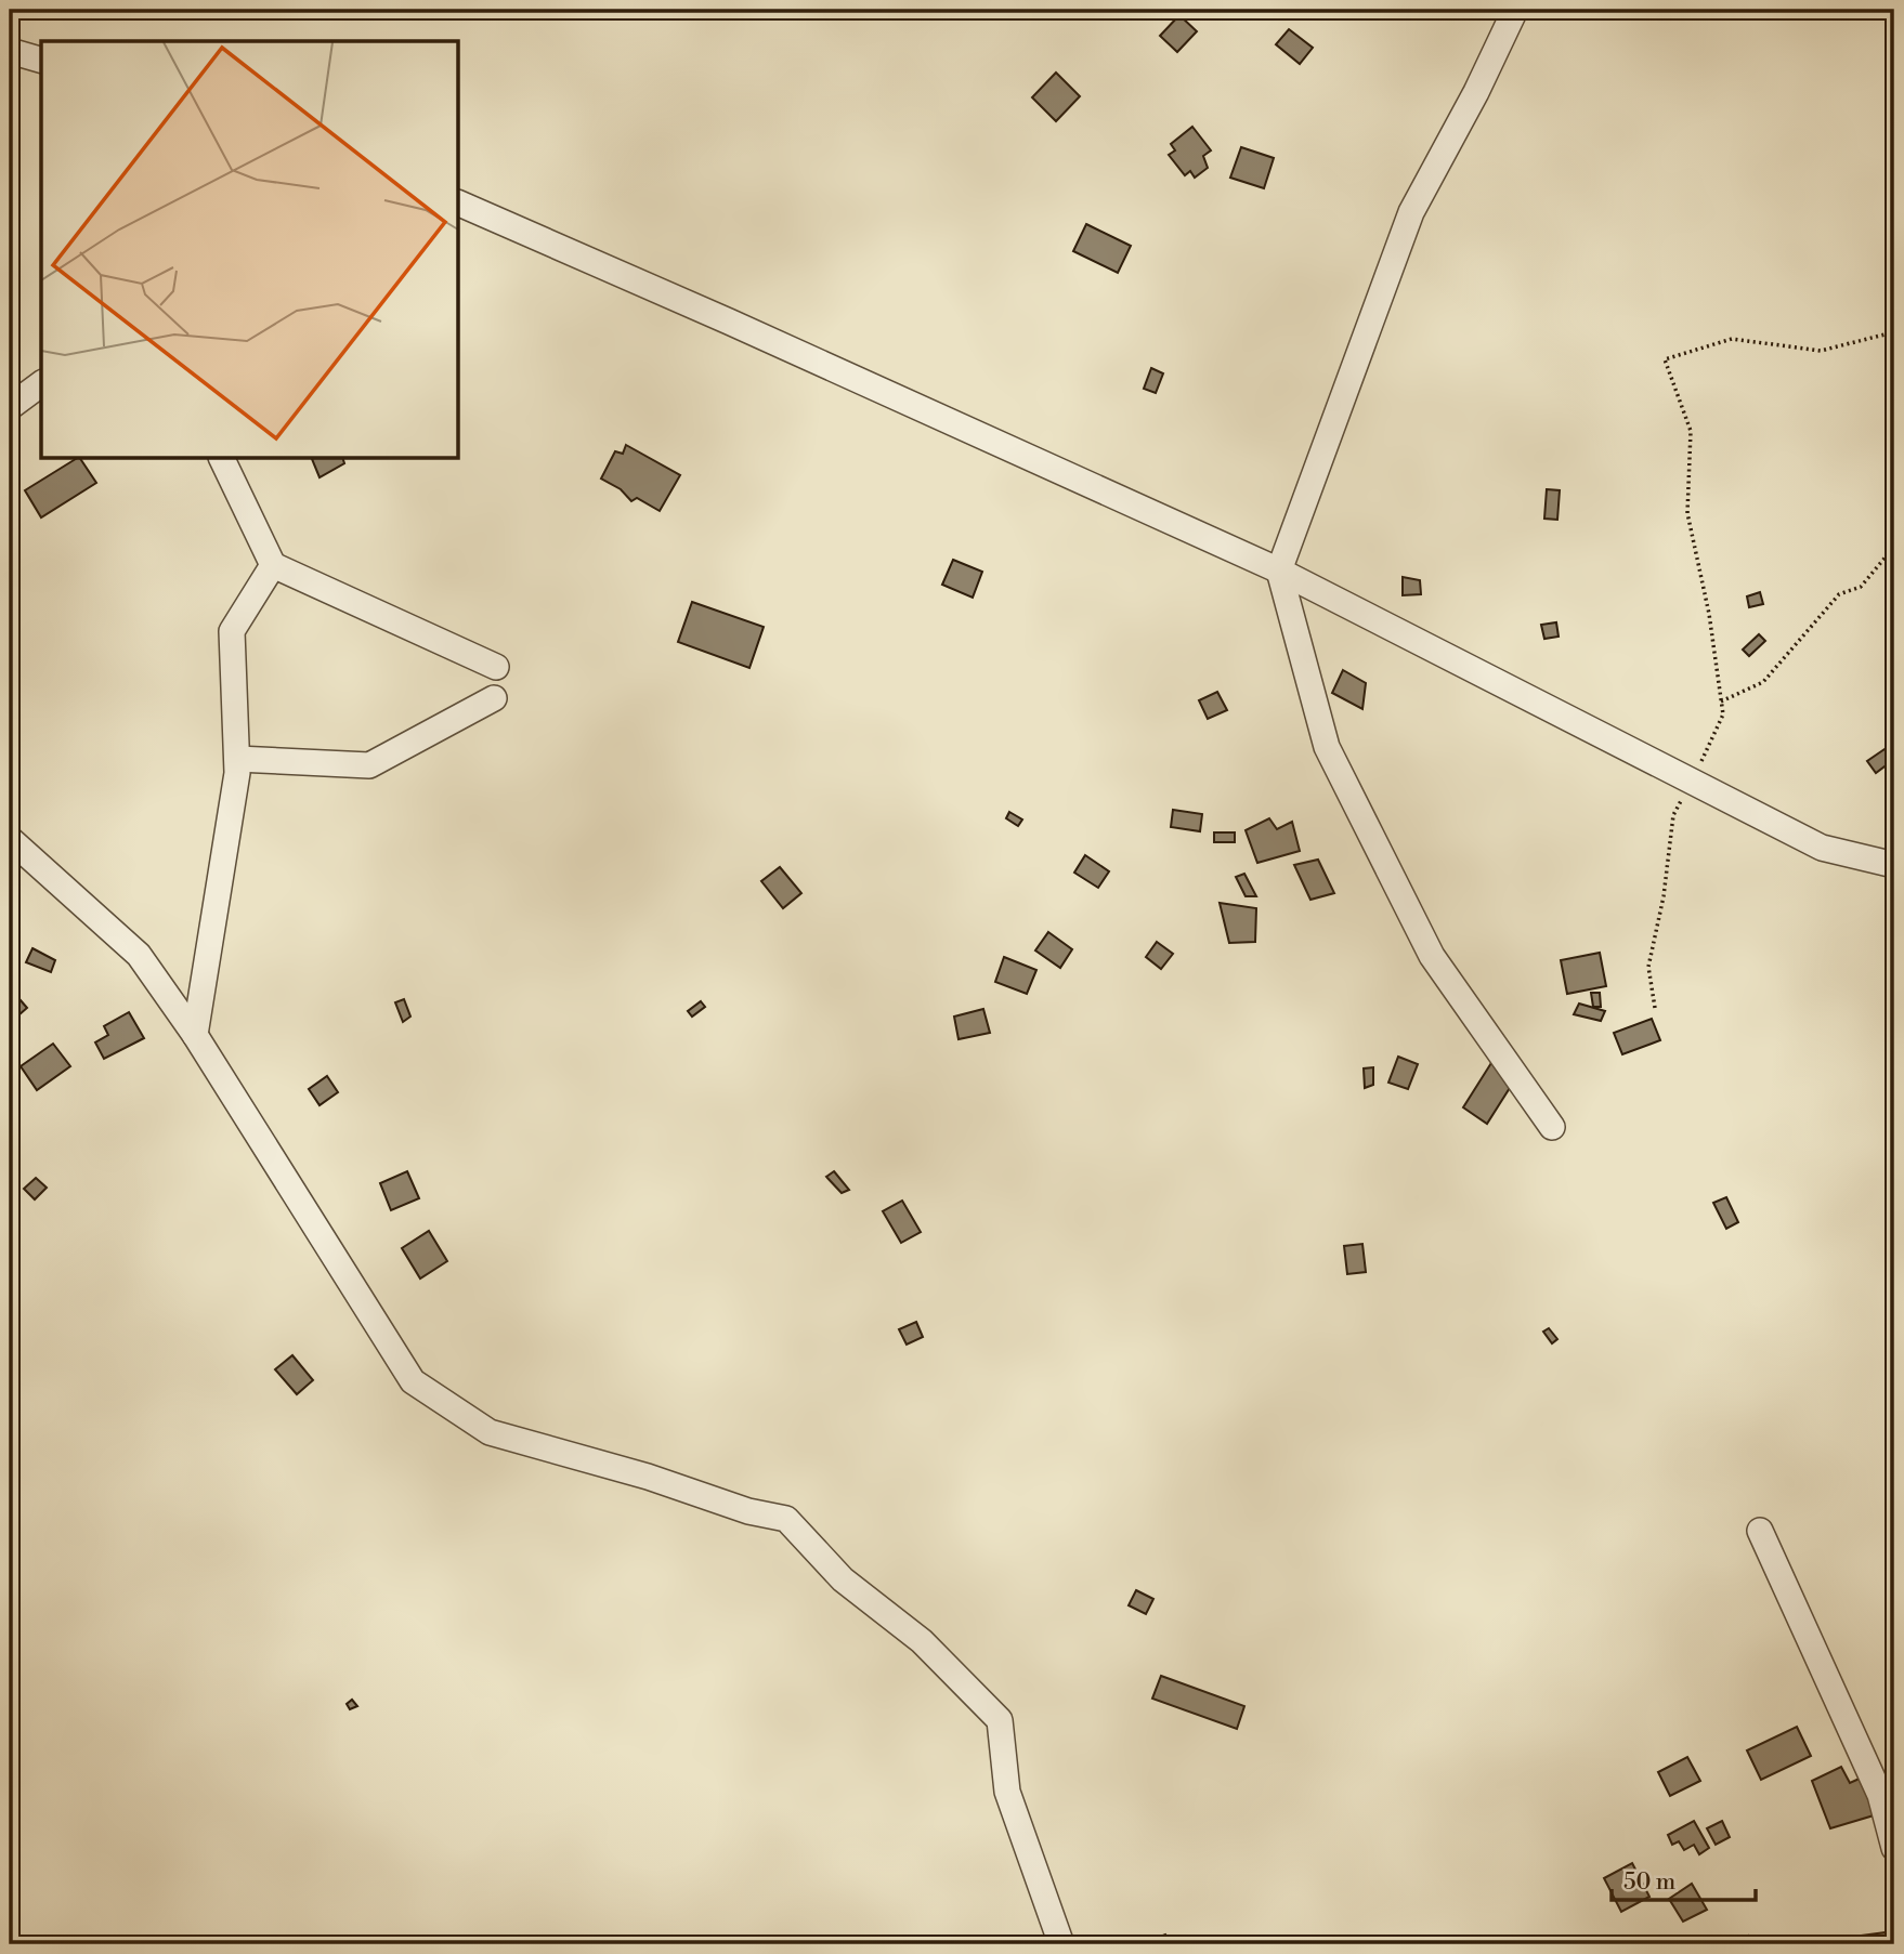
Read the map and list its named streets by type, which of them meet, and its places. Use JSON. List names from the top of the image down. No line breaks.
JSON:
{"scale_bar":"50 m"}
